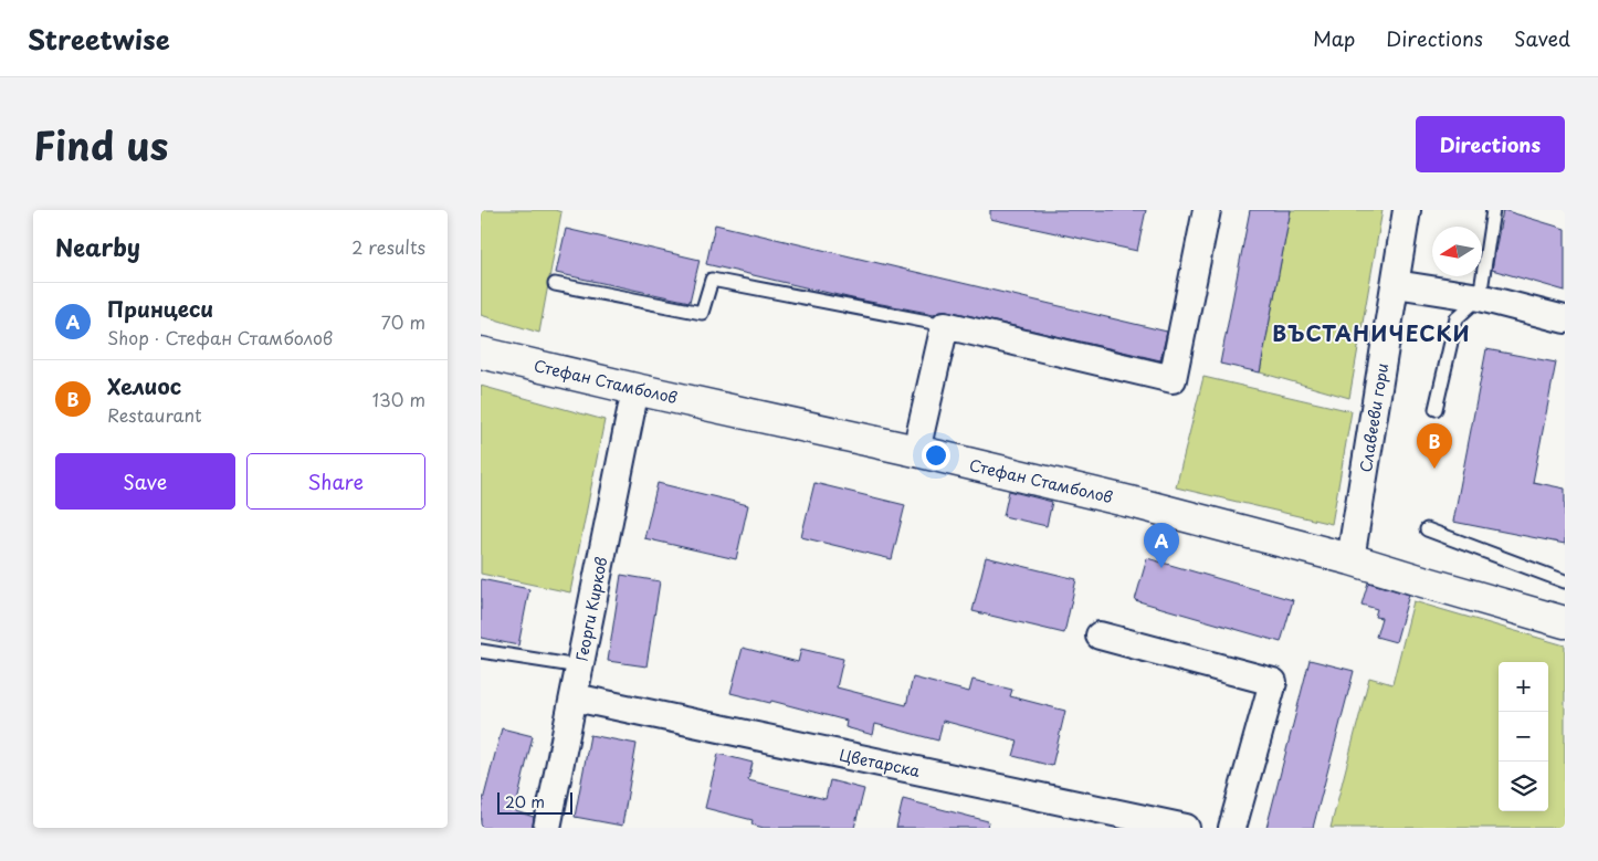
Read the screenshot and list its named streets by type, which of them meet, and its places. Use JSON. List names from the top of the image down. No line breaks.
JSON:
{"streets":{"street":["Стефан Стамболов","Славееви гори","Георги Кирков","Цветарска"]},"crossings":[["Стефан Стамболов","Славееви гори"],["Стефан Стамболов","Георги Кирков"],["Георги Кирков","Цветарска"]],"districts":["ВЪСТАНИЧЕСКИ"],"scale_bar":"20 m","north":"left","page":{"header":"Streetwise","nav":["Map","Directions","Saved"],"title":"Find us","buttons":["Directions",["Save","Share"]],"heading":["Nearby","2 results"],"list":[{"mark":"A","name":"Принцеси","note":"Shop · Стефан Стамболов","value":"70 m"},{"mark":"B","name":"Хелиос","note":"Restaurant","value":"130 m"}],"pins":["B","A"],"map_buttons":["+","−"],"scale":"20 m"}}
